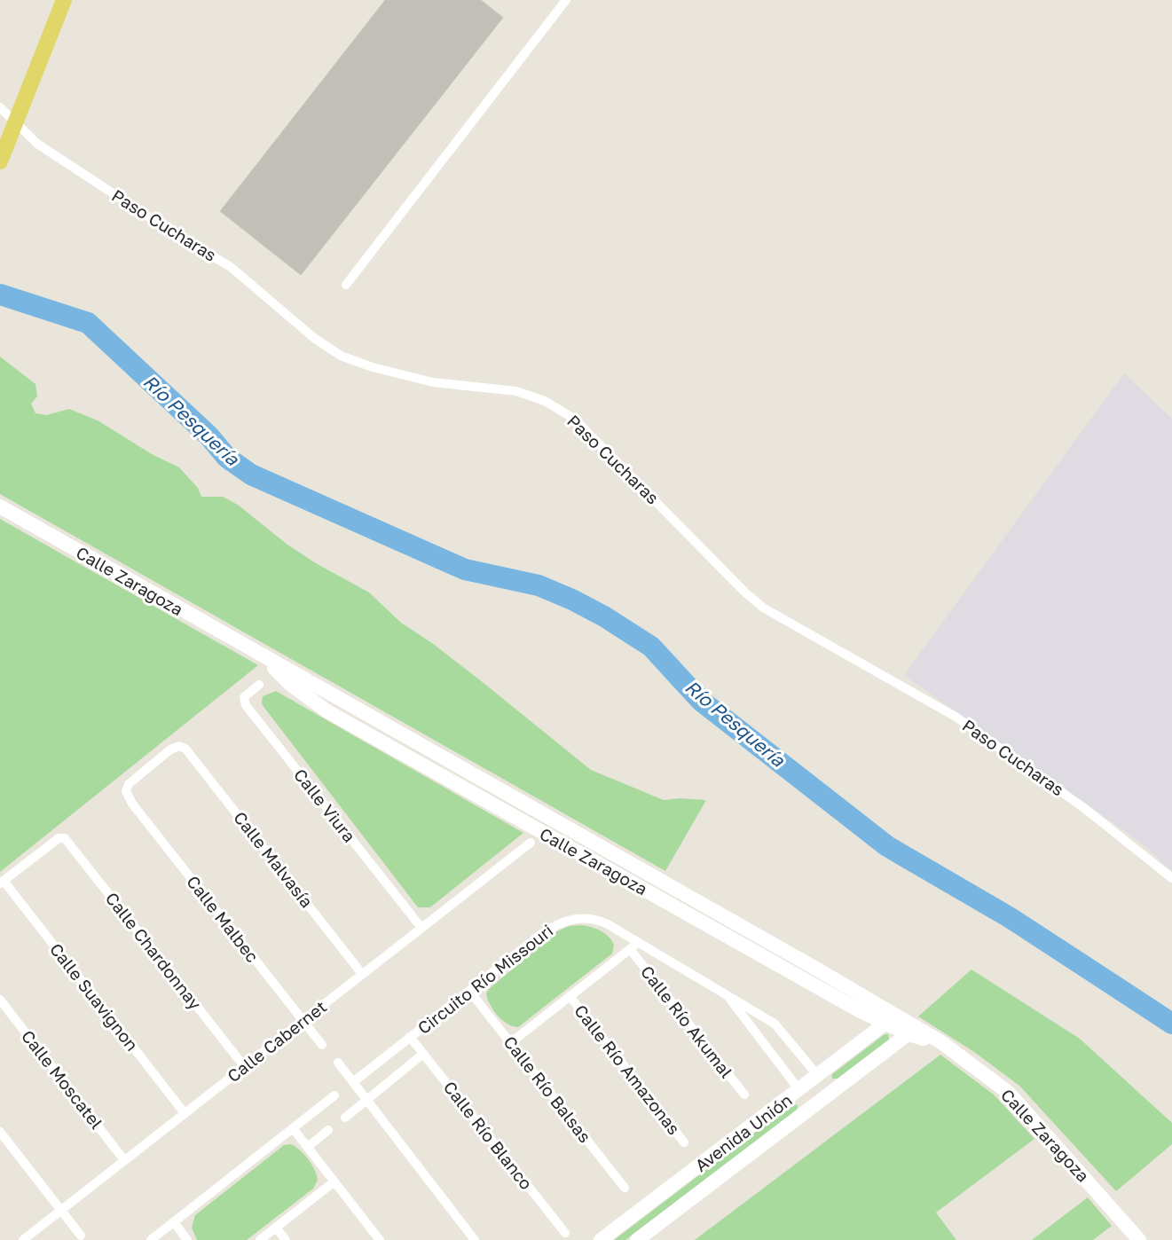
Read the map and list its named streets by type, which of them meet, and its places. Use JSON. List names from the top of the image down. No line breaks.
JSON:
{"streets":{"street":["Paso Cucharas","Calle Zaragoza","Calle Viura","Calle Malvasía","Calle Malbec","Calle Chardonnay","Circuito Río Missouri","Calle Suavignon","Calle Río Akumal","Calle Cabernet","Calle Río Amazonas","Calle Moscatel","Calle Río Balsas","Avenida Unión","Calle Río Blanco"]},"crossings":[["Calle Zaragoza","Avenida Unión"],["Calle Viura","Calle Cabernet"],["Calle Malvasía","Calle Malbec"],["Calle Malvasía","Calle Cabernet"],["Calle Malbec","Calle Cabernet"],["Calle Chardonnay","Calle Suavignon"],["Calle Chardonnay","Calle Cabernet"],["Circuito Río Missouri","Calle Río Balsas"],["Circuito Río Missouri","Avenida Unión"],["Circuito Río Missouri","Calle Río Blanco"],["Calle Suavignon","Calle Cabernet"],["Calle Cabernet","Calle Moscatel"]],"water":["Río Pesquería"]}
